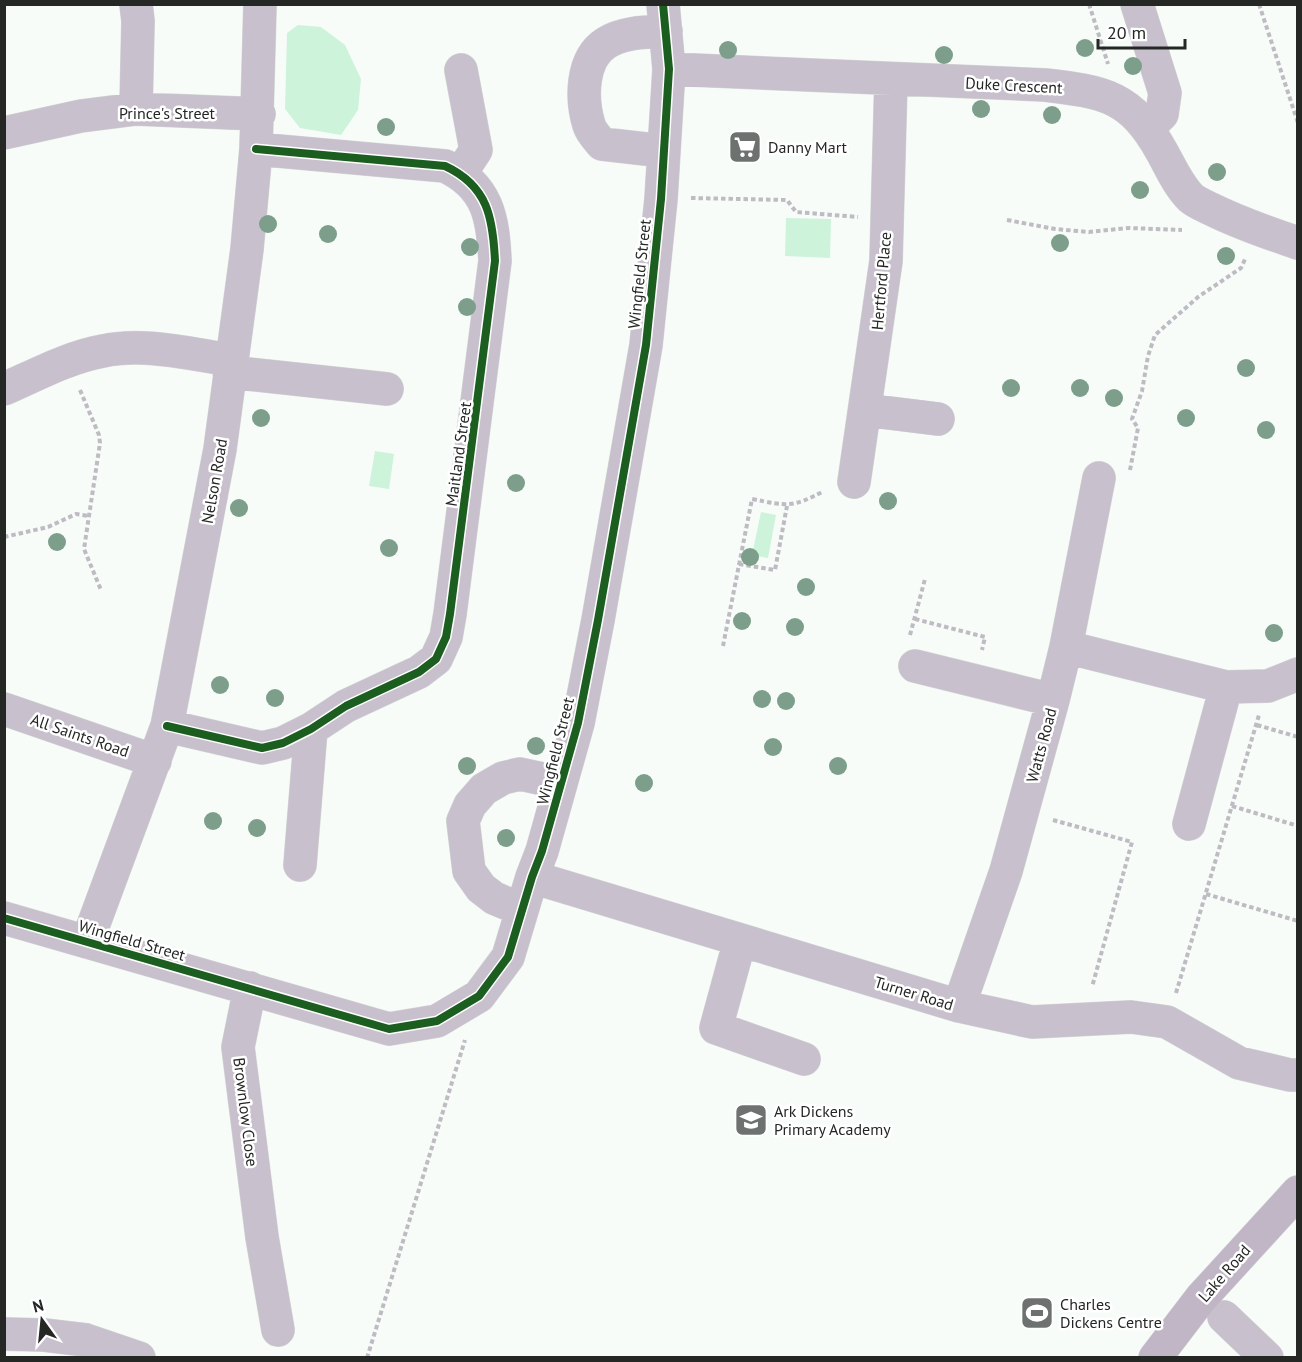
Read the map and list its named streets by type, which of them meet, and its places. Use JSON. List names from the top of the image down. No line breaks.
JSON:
{"streets":{"main road":["Lake Road"],"street":["Duke Crescent","Prince's Street","Wingfield Street","Hertford Place","Maitland Street","Nelson Road","All Saints Road","Watts Road","Turner Road","Brownlow Close"]},"crossings":[["Duke Crescent","Wingfield Street"],["Duke Crescent","Hertford Place"],["Prince's Street","Nelson Road"],["Wingfield Street","Nelson Road"],["Wingfield Street","Turner Road"],["Wingfield Street","Brownlow Close"],["Maitland Street","Nelson Road"],["Nelson Road","All Saints Road"],["Watts Road","Turner Road"]],"places":{"supermarket":["Danny Mart"],"school or university":["Ark Dickens Primary Academy"],"sports":["Charles Dickens Centre"]},"scale_bar":"20 m","north":"top"}
